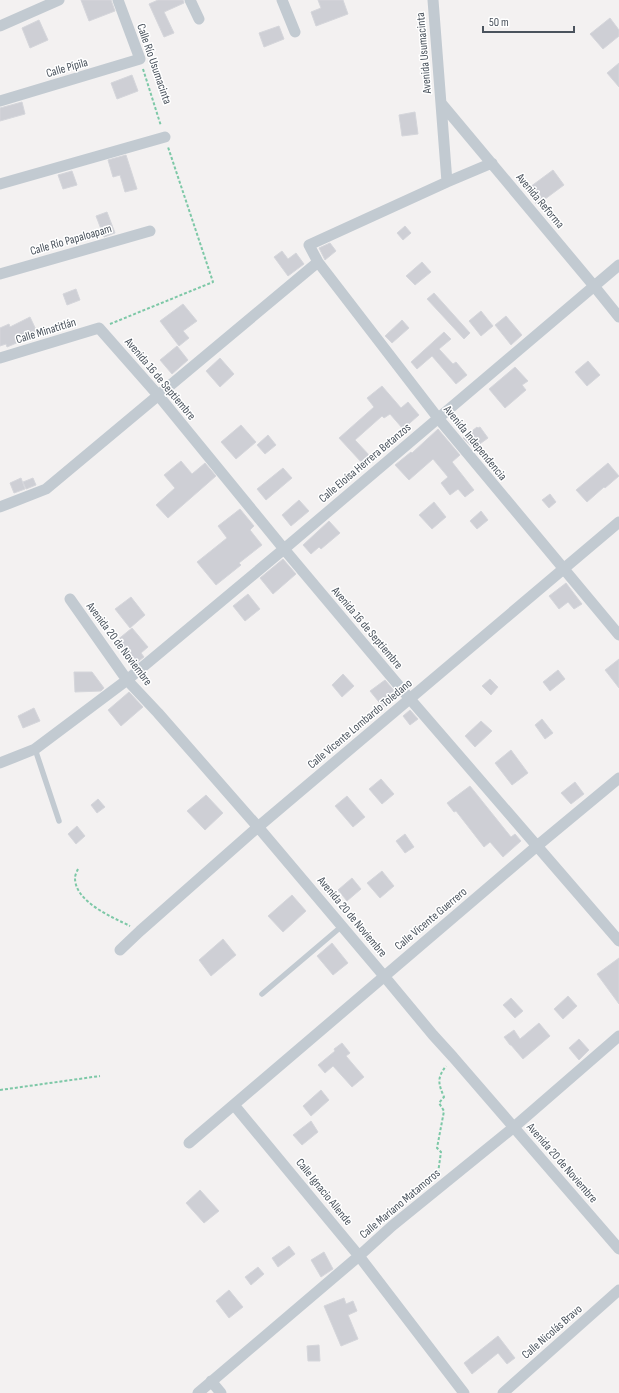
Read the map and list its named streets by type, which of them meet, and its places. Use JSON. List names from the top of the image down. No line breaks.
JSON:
{"streets":{"street":["Avenida Usumacinta","Calle Río Usumacinta","Calle Pípila","Avenida Reforma","Calle Río Papaloapam","Calle Minatitlán","Avenida 16 de Septiembre","Avenida Independencia","Calle Eloísa Herrera Betanzos","Avenida 20 de Noviembre","Calle Vicente Lombardo Toledano","Calle Vicente Guerrero","Calle Ignacio Allende","Calle Mariano Matamoros","Calle Nicolás Bravo"]},"crossings":[["Avenida Usumacinta","Avenida Reforma"],["Avenida Usumacinta","Avenida Independencia"],["Calle Río Usumacinta","Calle Pípila"],["Calle Río Usumacinta","Calle Minatitlán"],["Calle Río Usumacinta","Avenida 16 de Septiembre"],["Avenida Reforma","Calle Eloísa Herrera Betanzos"],["Calle Minatitlán","Avenida 16 de Septiembre"],["Avenida 16 de Septiembre","Calle Eloísa Herrera Betanzos"],["Avenida 16 de Septiembre","Calle Vicente Lombardo Toledano"],["Avenida 16 de Septiembre","Calle Vicente Guerrero"],["Avenida Independencia","Calle Eloísa Herrera Betanzos"],["Avenida Independencia","Calle Vicente Lombardo Toledano"],["Calle Eloísa Herrera Betanzos","Avenida 20 de Noviembre"],["Avenida 20 de Noviembre","Calle Vicente Lombardo Toledano"],["Avenida 20 de Noviembre","Calle Vicente Guerrero"],["Avenida 20 de Noviembre","Calle Mariano Matamoros"],["Calle Vicente Guerrero","Calle Ignacio Allende"],["Calle Ignacio Allende","Calle Mariano Matamoros"]],"scale_bar":"50 m"}
